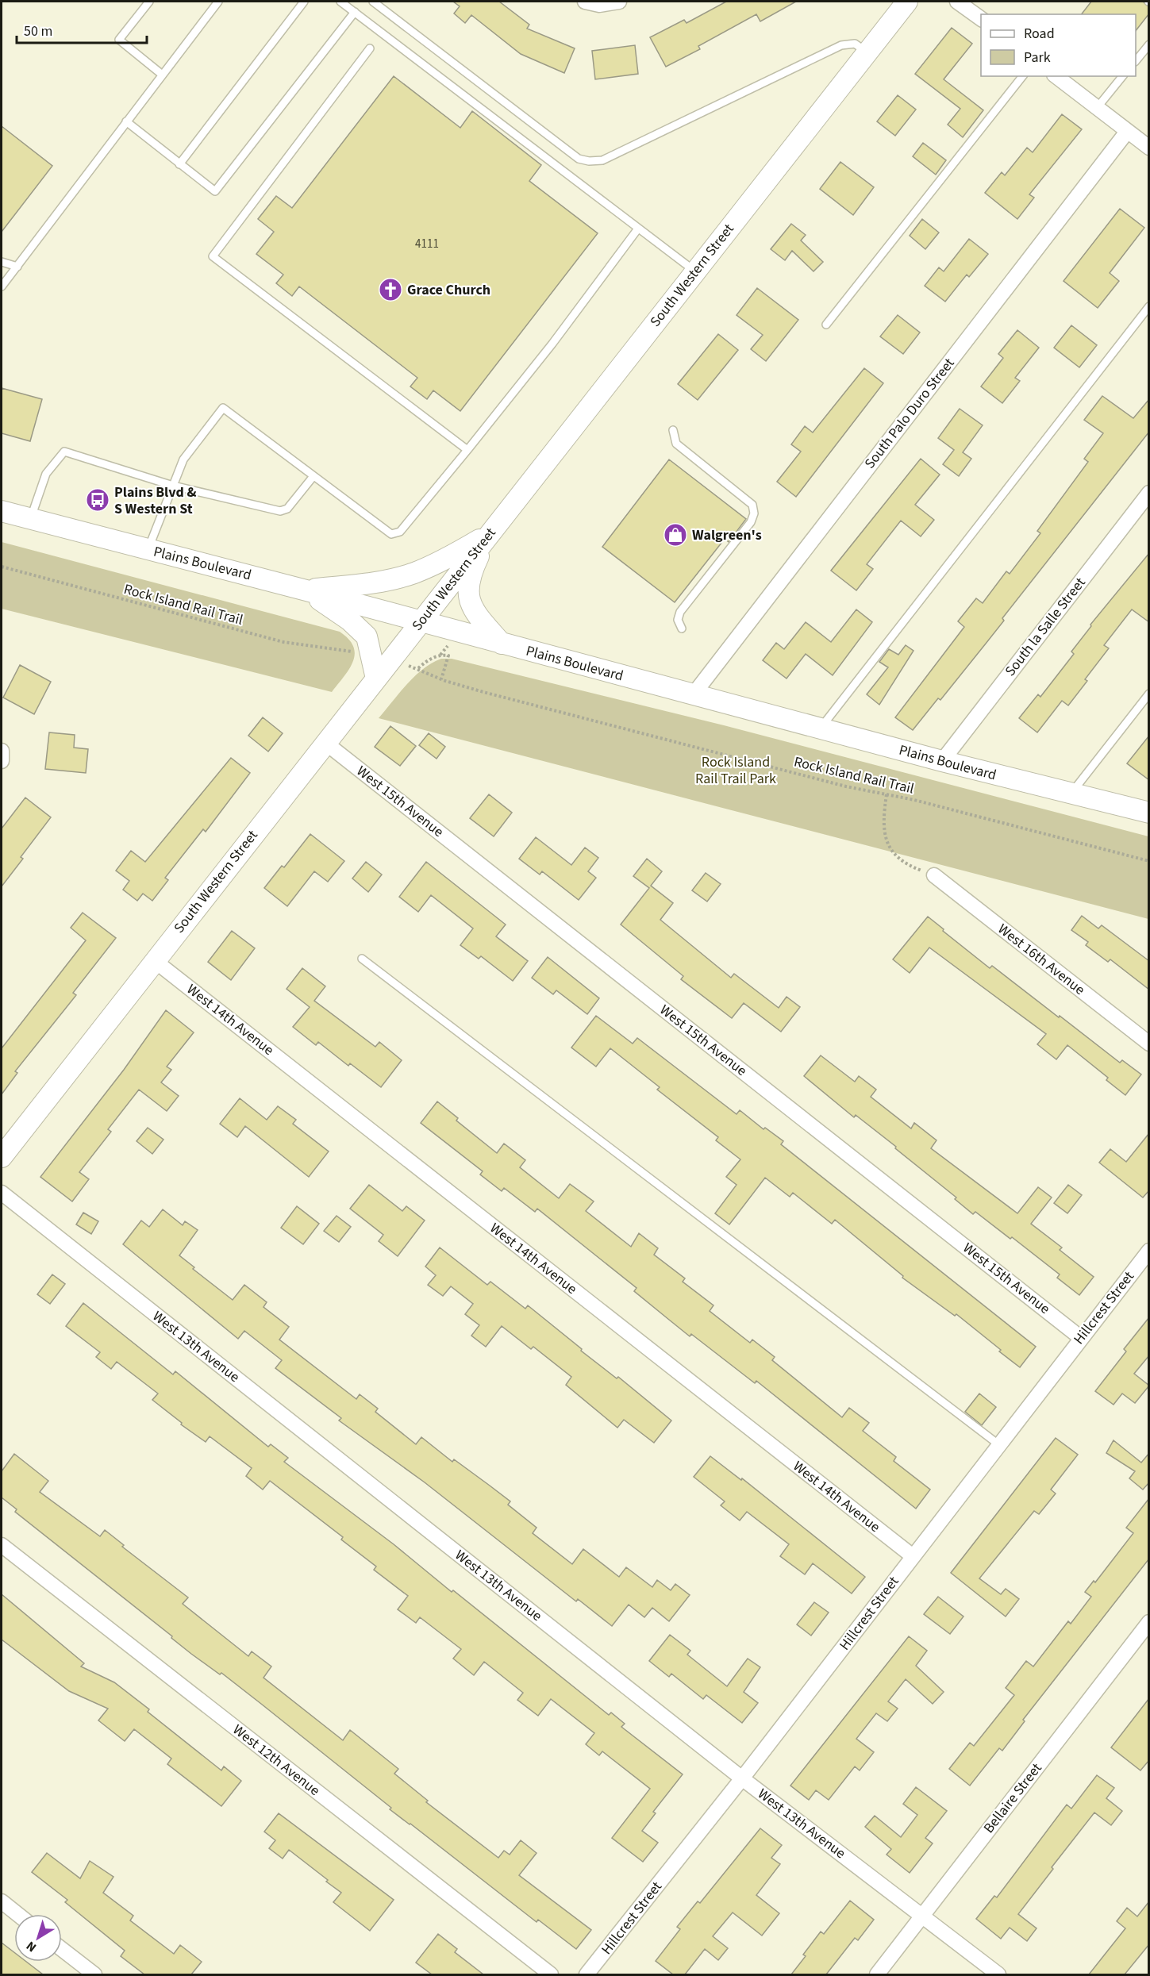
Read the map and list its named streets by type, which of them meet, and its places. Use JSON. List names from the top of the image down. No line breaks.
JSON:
{"streets":{"main road":["South Western Street","Plains Boulevard"],"street":["South Palo Duro Street","South la Salle Street","West 15th Avenue","West 16th Avenue","West 14th Avenue","Hillcrest Street","West 13th Avenue","West 12th Avenue","Bellaire Street"],"path":["Rock Island Rail Trail"]},"crossings":[["South Western Street","Plains Boulevard"],["South Western Street","West 15th Avenue"],["South Western Street","West 14th Avenue"],["South Palo Duro Street","Plains Boulevard"],["Plains Boulevard","South la Salle Street"],["West 15th Avenue","Hillcrest Street"],["West 14th Avenue","Hillcrest Street"],["Hillcrest Street","West 13th Avenue"],["West 13th Avenue","Bellaire Street"]],"parks":["Rock Island Rail Trail Park"],"places":{"church":["Grace Church"],"bus stop":["Plains Blvd & S Western St"],"shop":["Walgreen's"]},"house_numbers":["4111"],"legend":["Road","Park"],"scale_bar":"50 m","north":"bottom left"}
